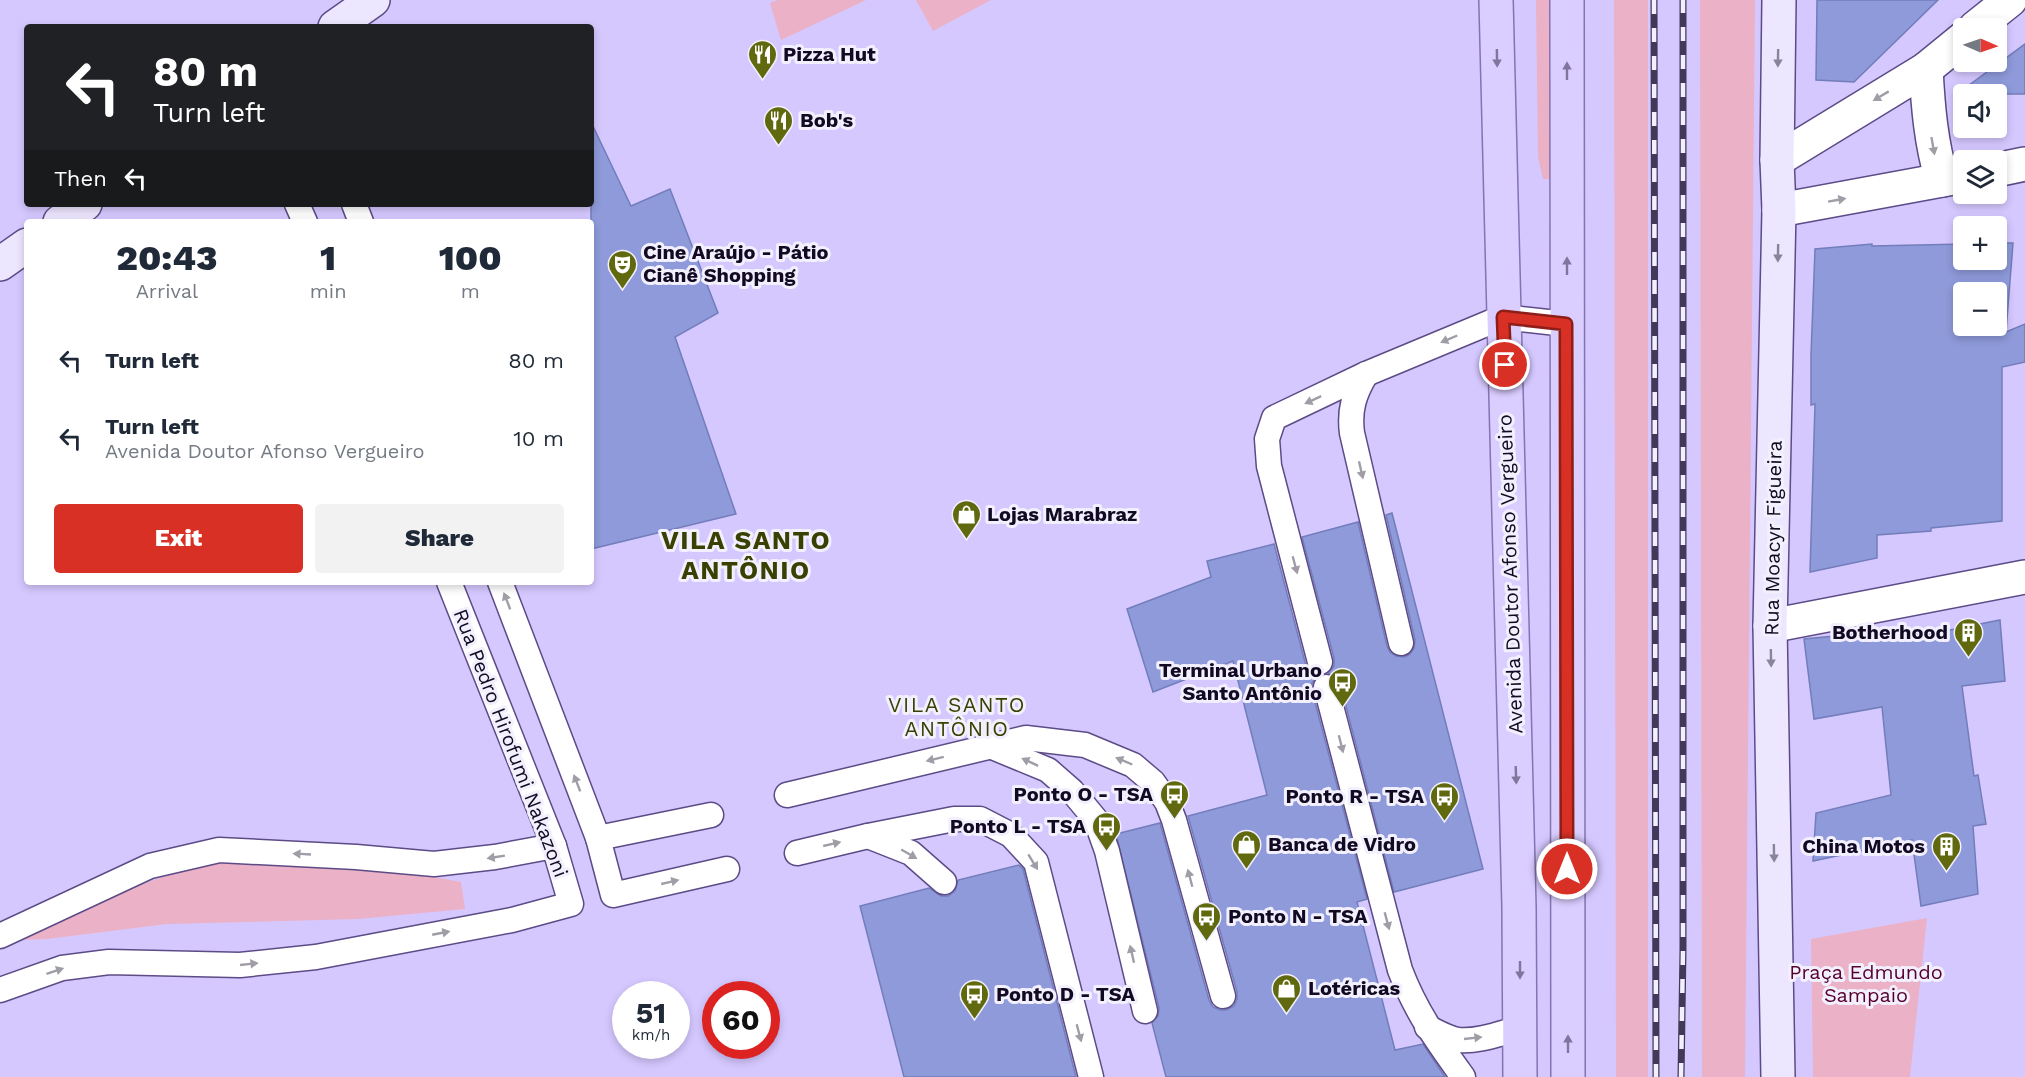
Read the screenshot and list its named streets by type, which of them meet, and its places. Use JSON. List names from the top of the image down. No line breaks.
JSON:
{"streets":{"main road":["Rua Moacyr Figueira","Avenida Doutor Afonso Vergueiro"],"lane":["Rua Pedro Hirofumi Nakazoni"]},"districts":["VILA SANTO ANTÔNIO","VILA SANTO ANTÔNIO"],"parks":["Praça Edmundo Sampaio"],"places":{"restaurant":["Pizza Hut","Bob's"],"theatre":["Cine Araújo - Pátio Cianê Shopping"],"shop":["Lojas Marabraz","Banca de Vidro","Lotéricas"],"building":["Botherhood","China Motos"],"bus stop":["Terminal Urbano Santo Antônio","Ponto O - TSA","Ponto R - TSA","Ponto L - TSA","Ponto N - TSA","Ponto D - TSA"]},"north":"right","page":{"map_buttons":["+","−"],"turn":["80 m","Turn left"],"then":"Then","eta":["20:43","Arrival","1","min","100","m"],"list":[{"name":"Turn left","value":"80 m"},{"name":"Turn left","note":"Avenida Doutor Afonso Vergueiro","value":"10 m"}],"buttons":["Exit","Share"],"speed":"51 km/h","limit":"60"}}
